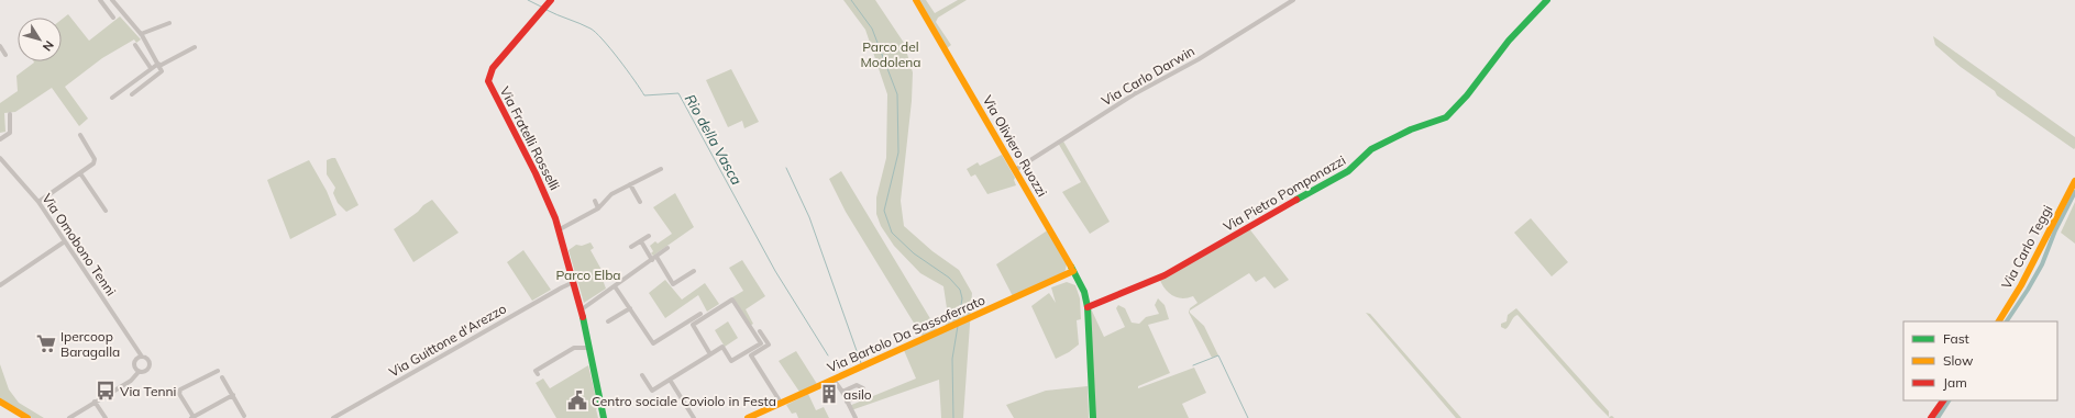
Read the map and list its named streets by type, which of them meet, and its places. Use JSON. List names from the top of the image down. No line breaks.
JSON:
{"streets":{"street":["Via Carlo Darwin","Via Fratelli Rosselli","Via Oliviero Ruozzi","Via Pietro Pomponazzi","Via Omobono Tenni","Via Carlo Teggi","Via Bartolo Da Sassoferrato","Via Guittone d'Arezzo"]},"crossings":[["Via Carlo Darwin","Via Oliviero Ruozzi"],["Via Fratelli Rosselli","Via Guittone d'Arezzo"],["Via Oliviero Ruozzi","Via Pietro Pomponazzi"],["Via Oliviero Ruozzi","Via Bartolo Da Sassoferrato"]],"water":["Rio della Vasca"],"parks":["Parco del Modolena","Parco Elba"],"places":{"supermarket":["Ipercoop Baragalla"],"bus stop":["Via Tenni"],"building":["asilo"],"public building":["Centro sociale Coviolo in Festa"]},"legend":["Fast","Slow","Jam"],"north":"bottom right"}
